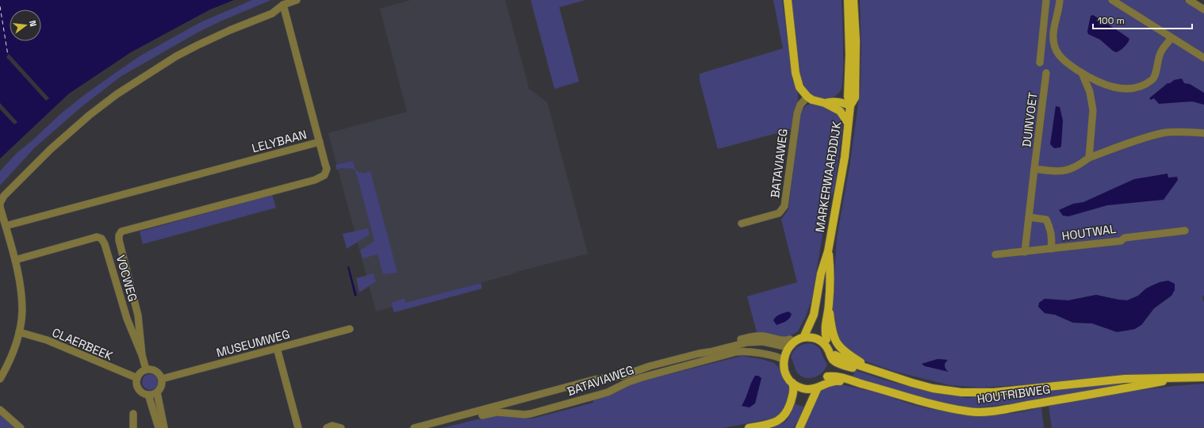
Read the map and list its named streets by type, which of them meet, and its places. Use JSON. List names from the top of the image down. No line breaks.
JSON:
{"streets":{"main road":["MARKERWAARDDIJK","HOUTRIBWEG"],"street":["DUINVOET","LELYBAAN","BATAVIAWEG","HOUTWAL","VOCWEG","MUSEUMWEG","CLAERBEEK"]},"crossings":[["DUINVOET","HOUTWAL"],["LELYBAAN","VOCWEG"],["BATAVIAWEG","MARKERWAARDDIJK"],["BATAVIAWEG","HOUTRIBWEG"],["MARKERWAARDDIJK","HOUTRIBWEG"],["VOCWEG","MUSEUMWEG"],["VOCWEG","CLAERBEEK"],["MUSEUMWEG","CLAERBEEK"]],"scale_bar":"100 m","north":"right"}
